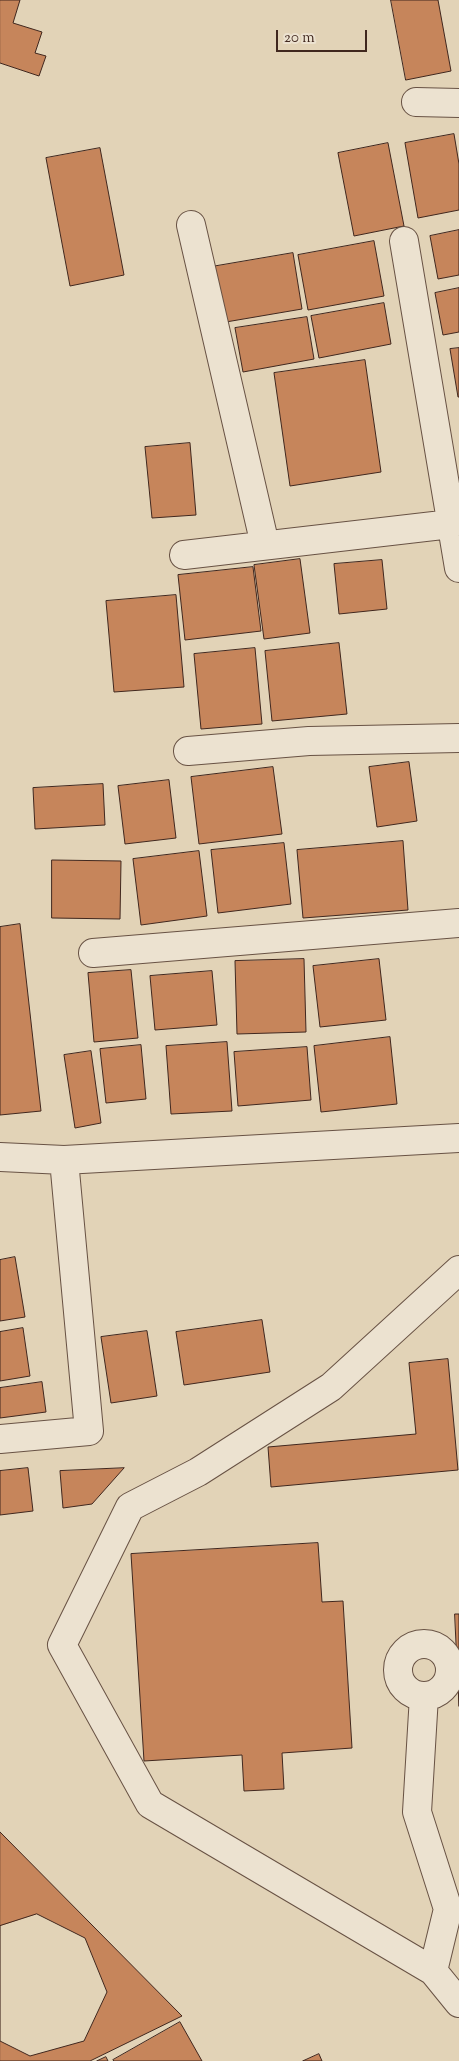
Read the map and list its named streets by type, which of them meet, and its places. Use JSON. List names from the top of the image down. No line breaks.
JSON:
{"scale_bar":"20 m"}
